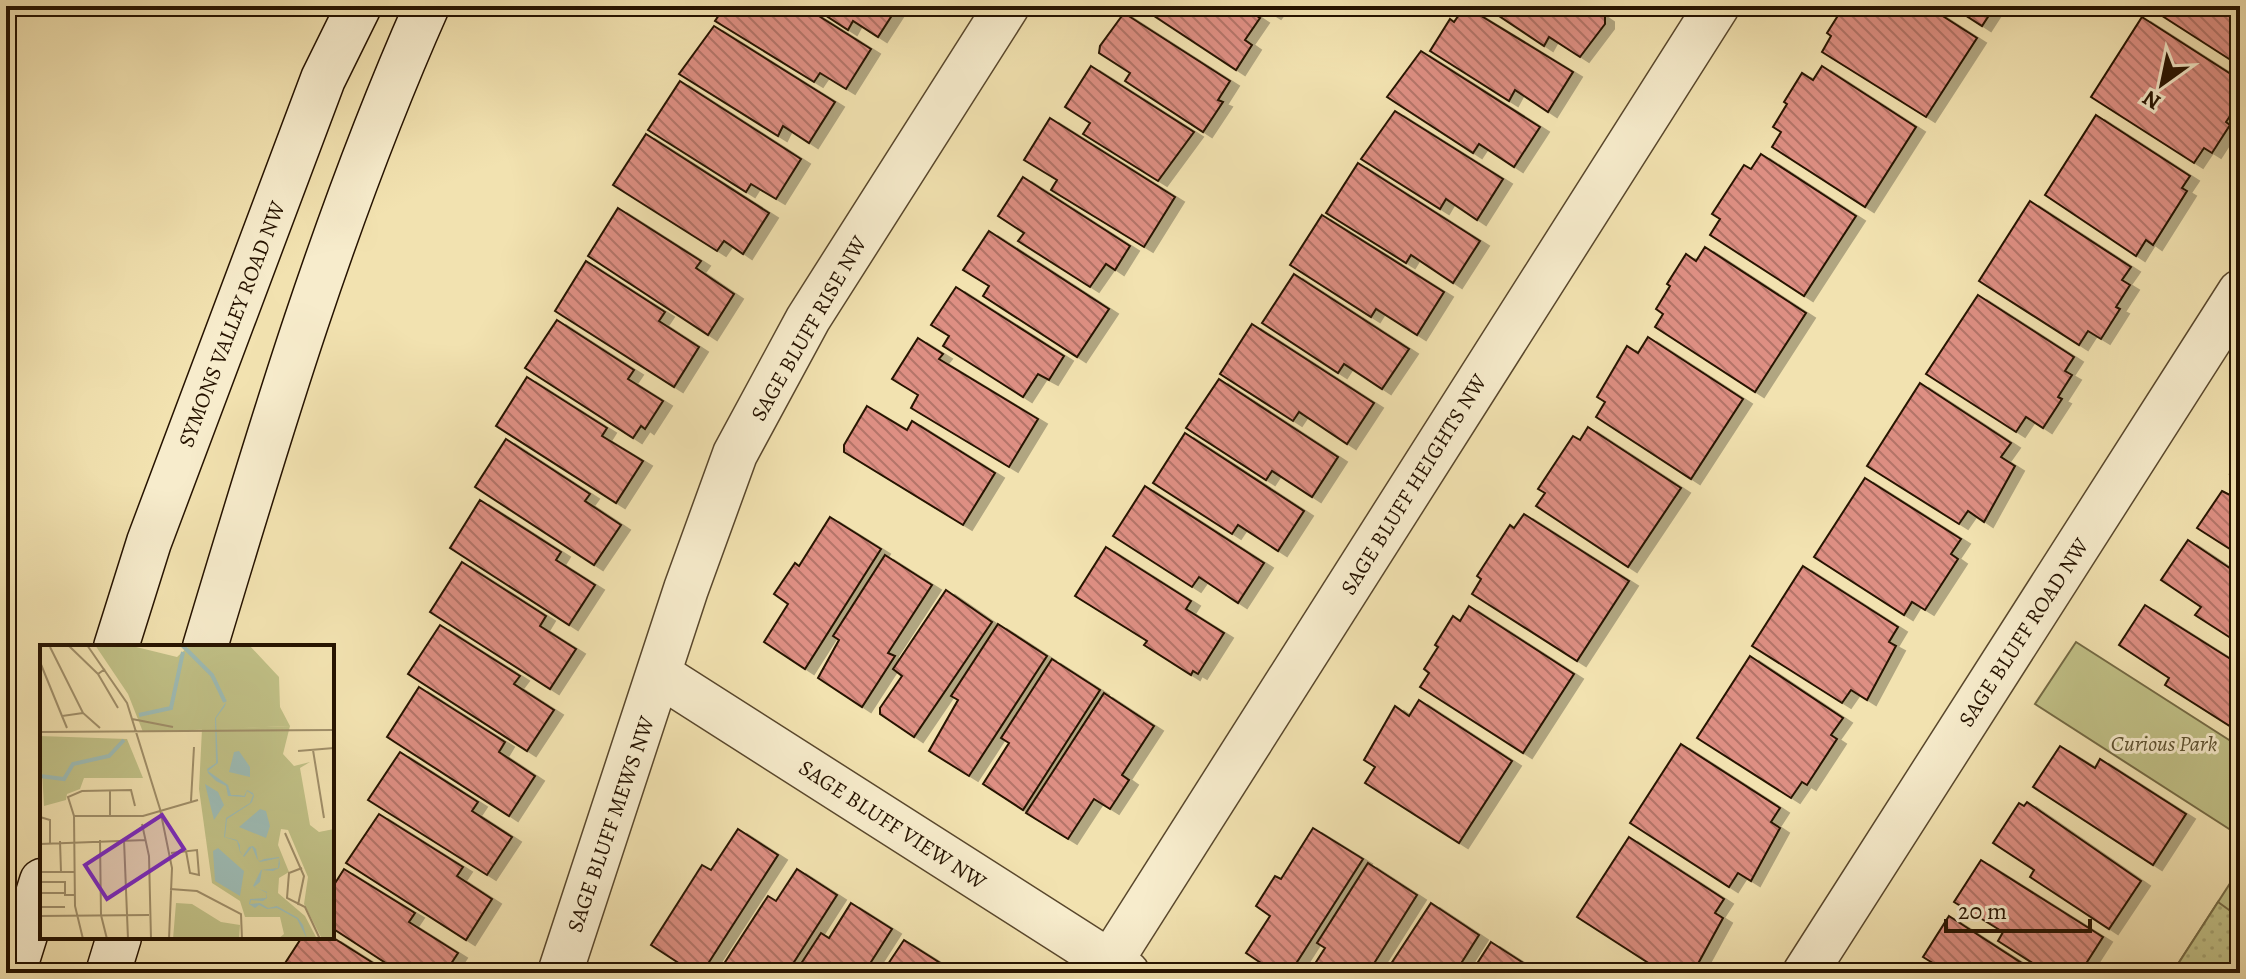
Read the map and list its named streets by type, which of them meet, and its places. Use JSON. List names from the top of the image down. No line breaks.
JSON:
{"streets":{"street":["SYMONS VALLEY ROAD NW","SAGE BLUFF RISE NW","SAGE BLUFF HEIGHTS NW","SAGE BLUFF ROAD NW","SAGE BLUFF MEWS NW","SAGE BLUFF VIEW NW"]},"crossings":[["SAGE BLUFF RISE NW","SAGE BLUFF MEWS NW"],["SAGE BLUFF RISE NW","SAGE BLUFF VIEW NW"],["SAGE BLUFF HEIGHTS NW","SAGE BLUFF VIEW NW"],["SAGE BLUFF MEWS NW","SAGE BLUFF VIEW NW"]],"parks":["Curious Park"],"scale_bar":"20 m","north":"bottom left"}
